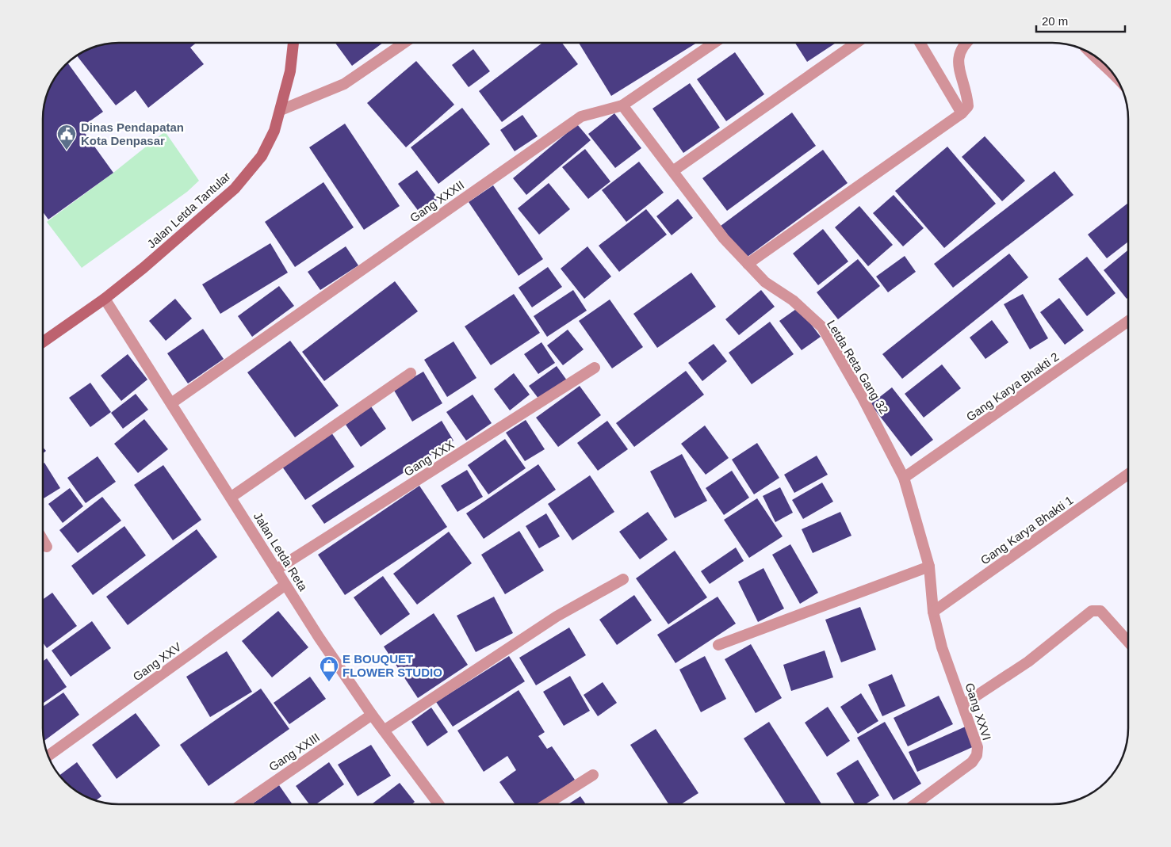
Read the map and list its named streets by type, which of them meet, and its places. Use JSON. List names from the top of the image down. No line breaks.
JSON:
{"streets":{"main road":["Jalan Letda Tantular"],"street":["Gang XXXII","Letda Reta Gang 32","Gang Karya Bhakti 2","Gang XXX","Gang Karya Bhakti 1","Jalan Letda Reta","Gang XXV","Gang XXVI","Gang XXIII"]},"crossings":[["Gang XXXII","Letda Reta Gang 32"],["Gang XXXII","Jalan Letda Reta"],["Jalan Letda Tantular","Jalan Letda Reta"],["Letda Reta Gang 32","Gang Karya Bhakti 2"],["Letda Reta Gang 32","Gang Karya Bhakti 1"],["Letda Reta Gang 32","Gang XXVI"],["Gang XXX","Jalan Letda Reta"],["Gang Karya Bhakti 1","Gang XXVI"],["Jalan Letda Reta","Gang XXV"],["Jalan Letda Reta","Gang XXIII"]],"places":{"public building":["Dinas Pendapatan Kota Denpasar"],"shop":["E BOUQUET FLOWER STUDIO"]},"scale_bar":"20 m"}
